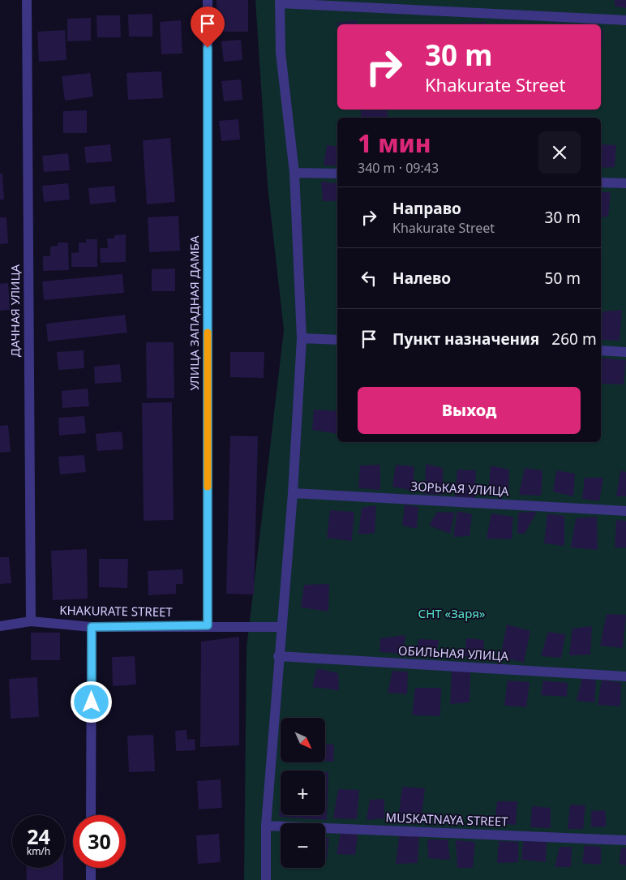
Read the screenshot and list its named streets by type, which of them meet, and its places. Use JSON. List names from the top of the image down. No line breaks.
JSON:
{"streets":{"street":["ДАЧНАЯ УЛИЦА","УЛИЦА ЗАПАДНАЯ ДАМБА","ЗОРЬКАЯ УЛИЦА","KHAKURATE STREET","ОБИЛЬНАЯ УЛИЦА","MUSKATNAYA STREET"]},"crossings":[["ДАЧНАЯ УЛИЦА","KHAKURATE STREET"],["УЛИЦА ЗАПАДНАЯ ДАМБА","KHAKURATE STREET"]],"parks":["СНТ «Заря»"],"north":"bottom right","page":{"turn":["30 m","Khakurate Street"],"heading":["1 мин","340 m · 09:43"],"list":[{"name":"Направо","note":"Khakurate Street","value":"30 m"},{"name":"Налево","value":"50 m"},{"name":"Пункт назначения","value":"260 m"}],"buttons":"Выход","map_buttons":["+","−"],"speed":"24 km/h","limit":"30"}}
